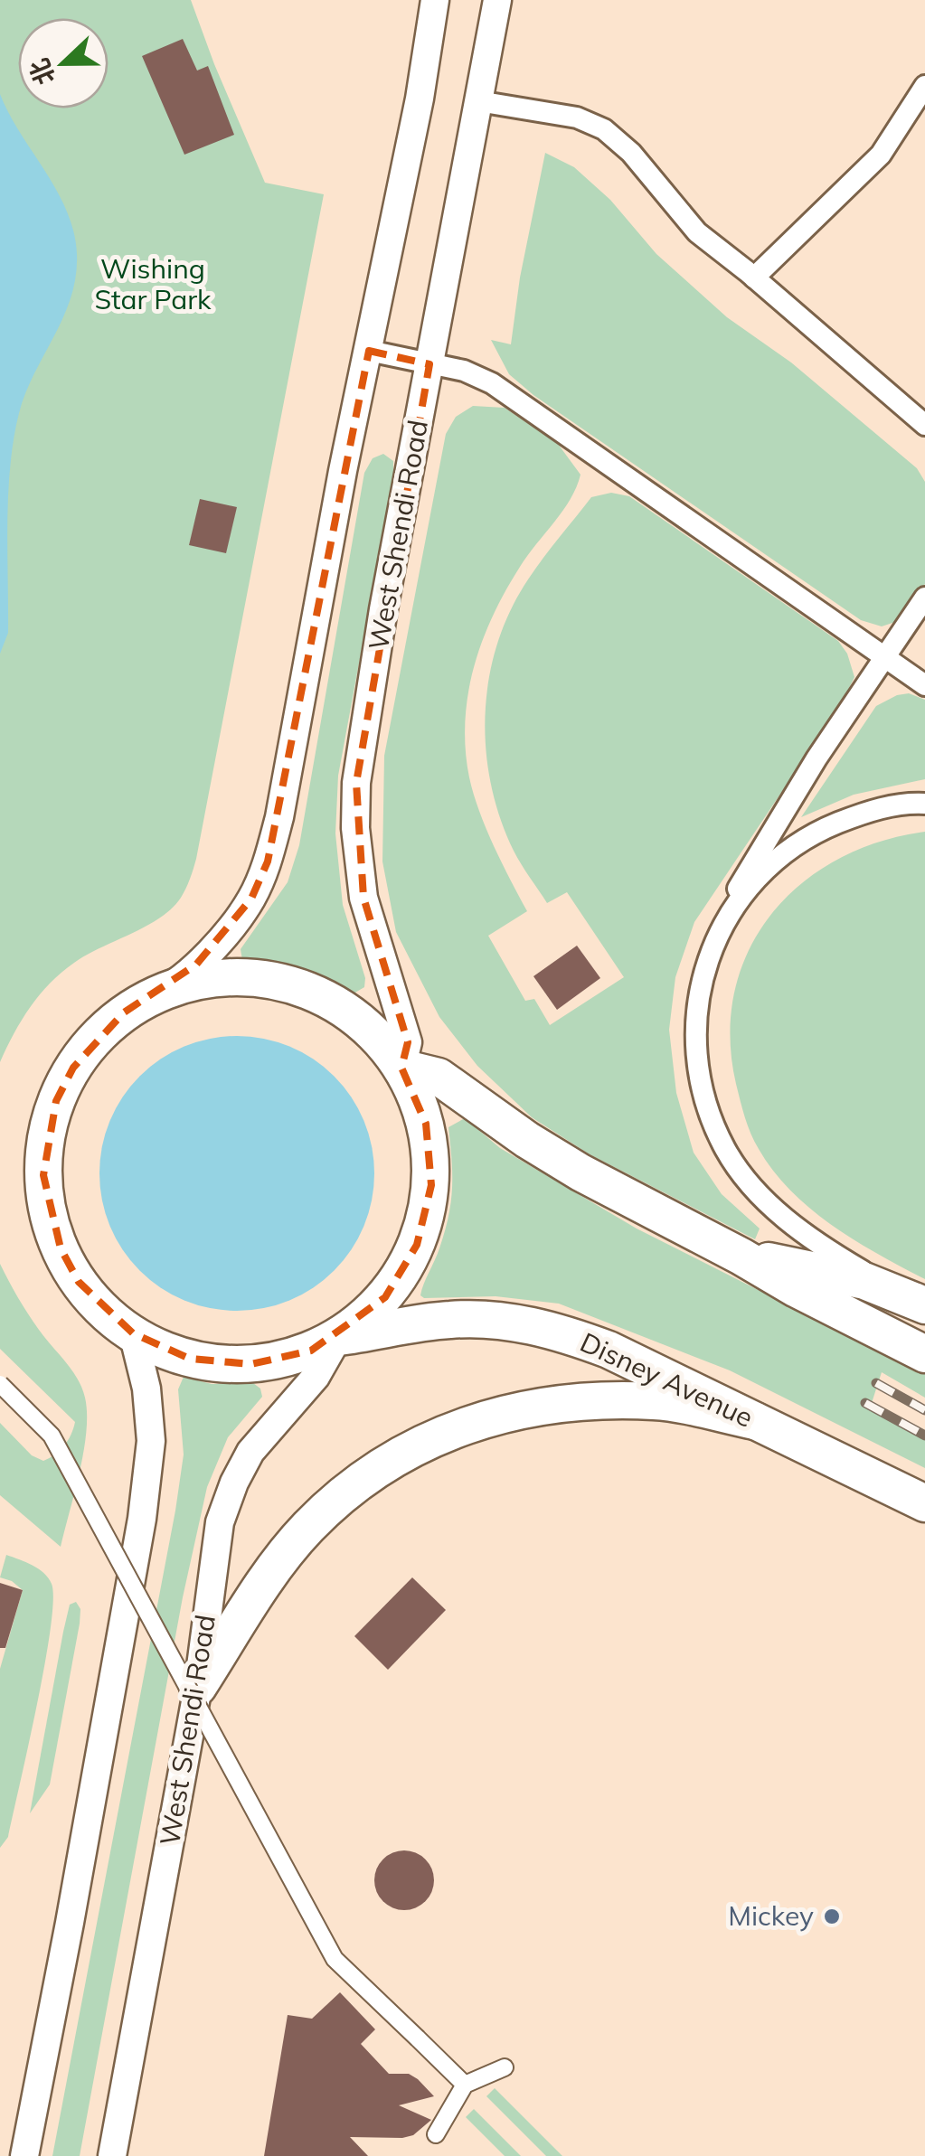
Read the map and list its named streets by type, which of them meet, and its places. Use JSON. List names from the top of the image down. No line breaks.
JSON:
{"streets":{"highway":["Disney Avenue"],"street":["West Shendi Road"]},"crossings":[["West Shendi Road","Disney Avenue"]],"parks":["Wishing Star Park"],"places":["Mickey"],"north":"left"}
